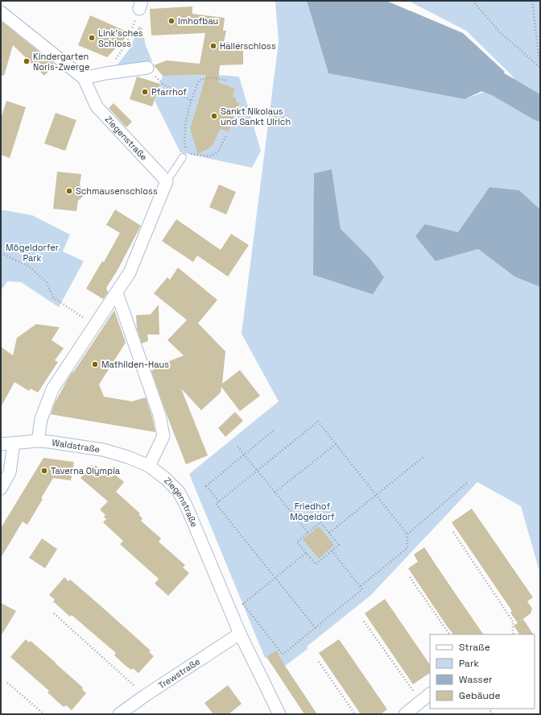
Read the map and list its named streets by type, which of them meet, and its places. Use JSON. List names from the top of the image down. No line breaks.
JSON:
{"streets":{"street":["Ziegenstraße","Waldstraße","Trewstraße"]},"crossings":[["Ziegenstraße","Waldstraße"],["Ziegenstraße","Trewstraße"]],"parks":["Mögeldorfer Park","Friedhof Mögeldorf"],"places":["Imhofbau","Link'sches Schloss","Hallerschloss","Kindergarten Noris-Zwerge","Pfarrhof","Sankt Nikolaus und Sankt Ulrich","Schmausenschloss","Mathilden-Haus","Taverna Olympia"],"legend":["Straße","Park","Wasser","Gebäude"]}
